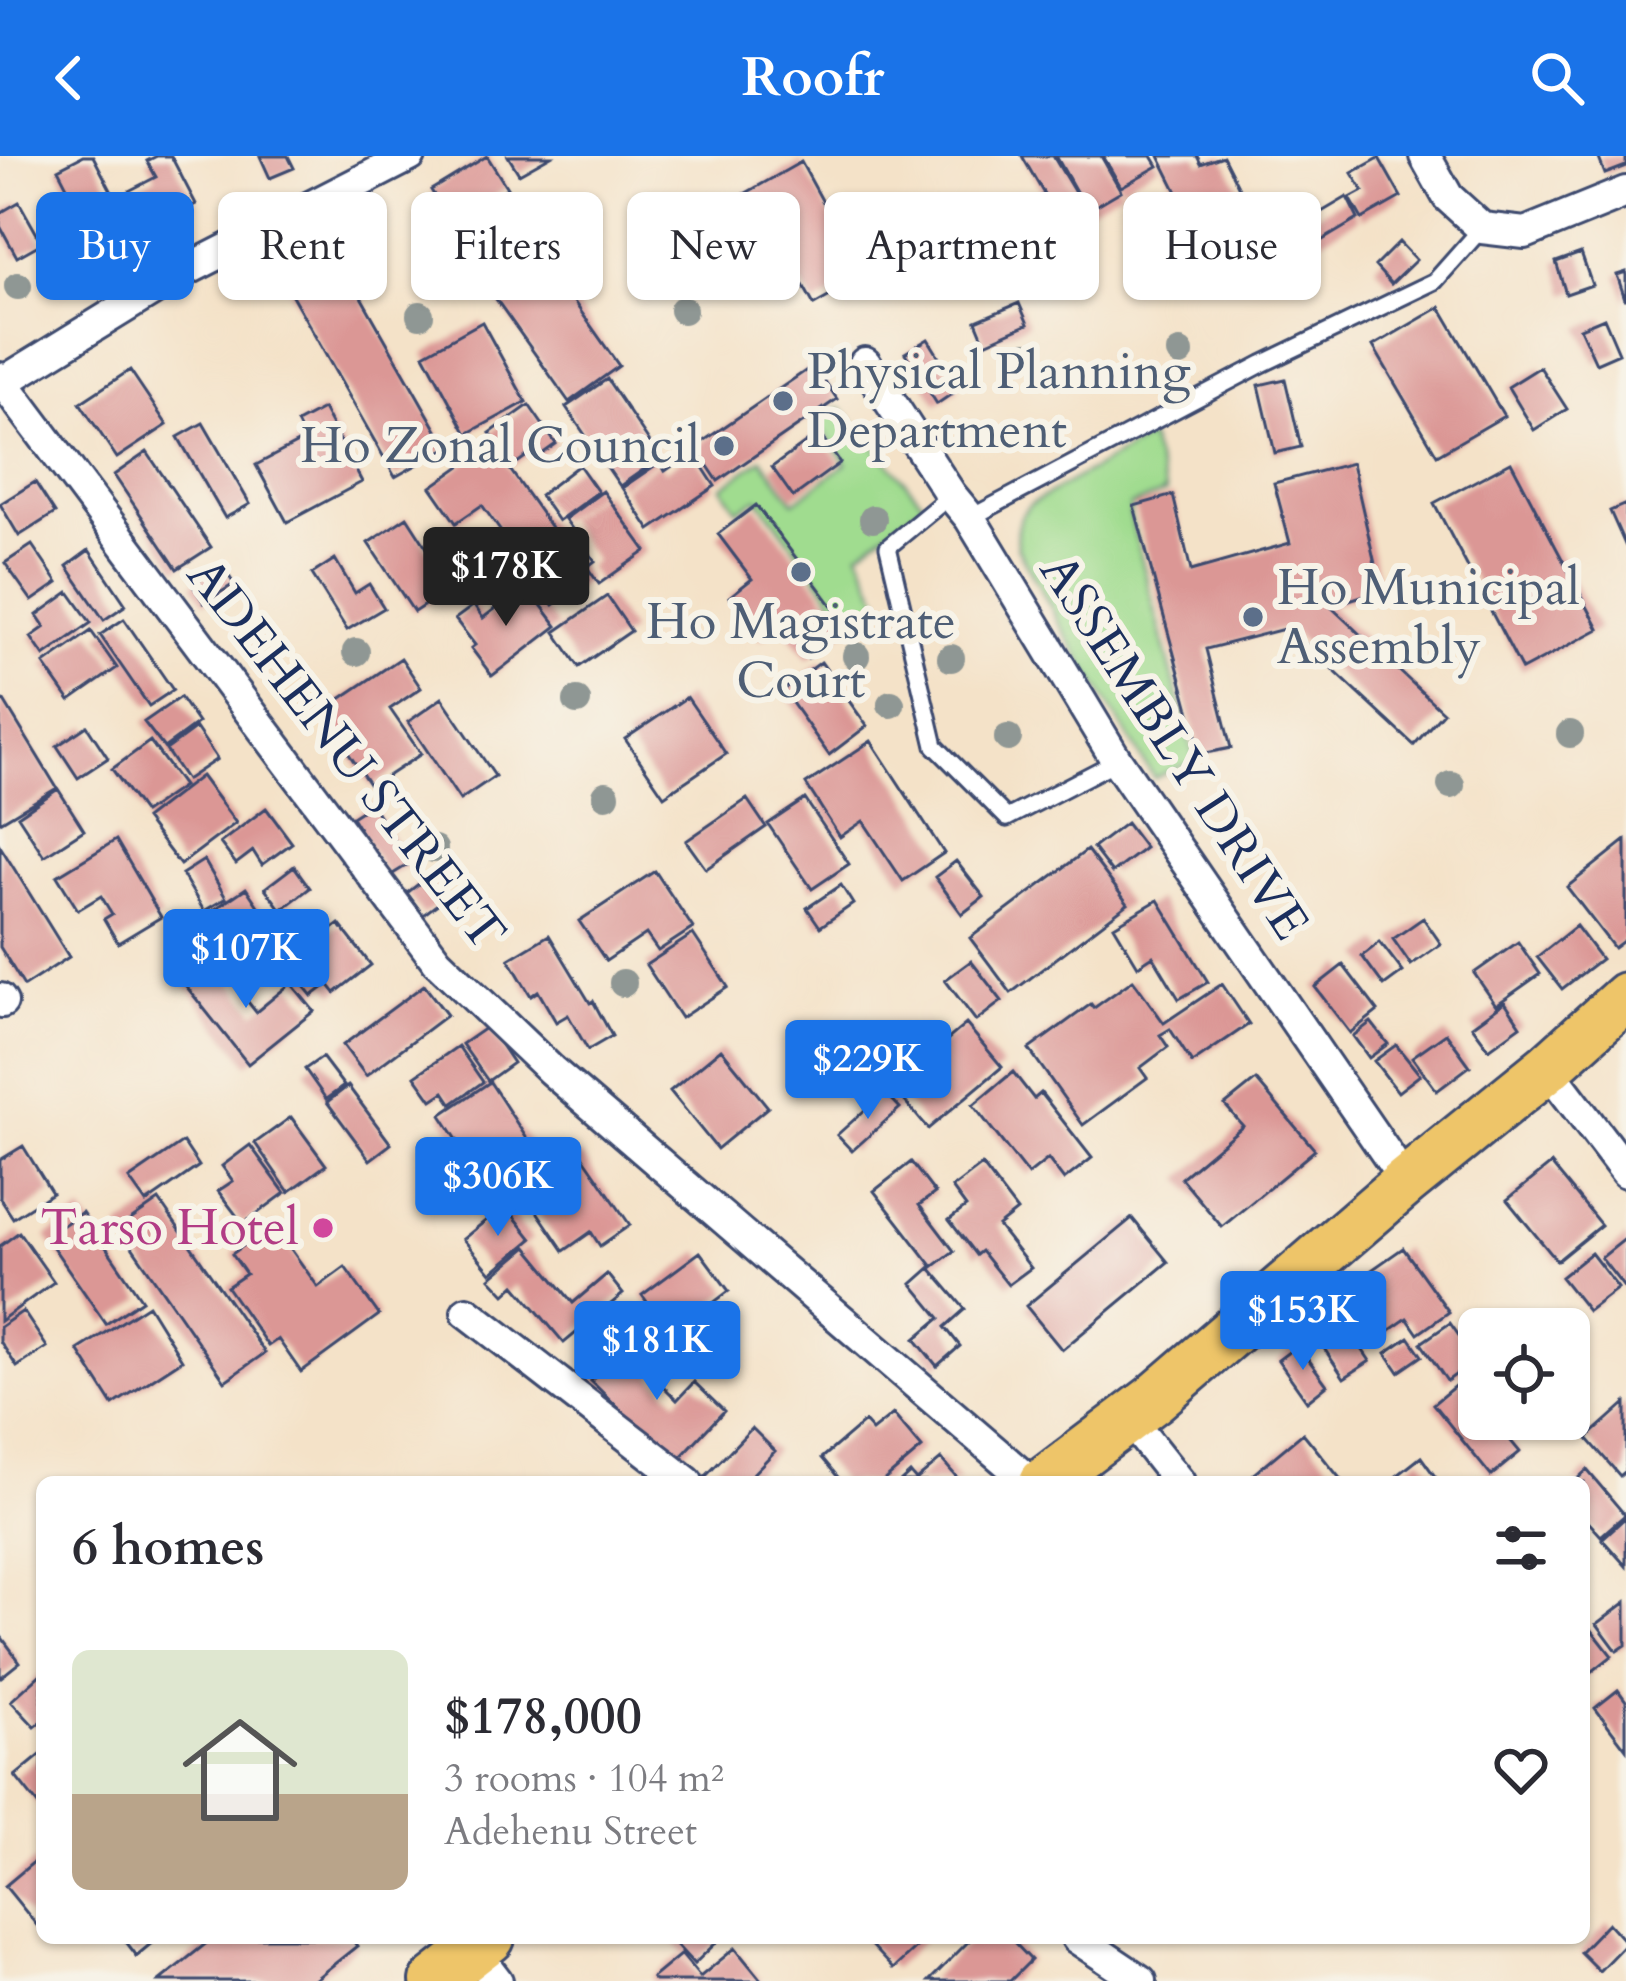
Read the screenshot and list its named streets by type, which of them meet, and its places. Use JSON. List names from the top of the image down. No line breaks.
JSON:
{"streets":{"street":["ASSEMBLY DRIVE","ADEHENU STREET"]},"places":["Physical Planning Department","Ho Zonal Council","Ho Magistrate Court","Ho Municipal Assembly","Tarso Hotel"],"page":{"header":"Roofr","chip":["Buy","Rent","Filters","New","Apartment","House"],"price":["$178K","$107K","$229K","$306K","$153K","$181K"],"heading":"6 homes","list":[{"name":"$178,000","note":"3 rooms · 104 m² · Adehenu Street"}]}}
